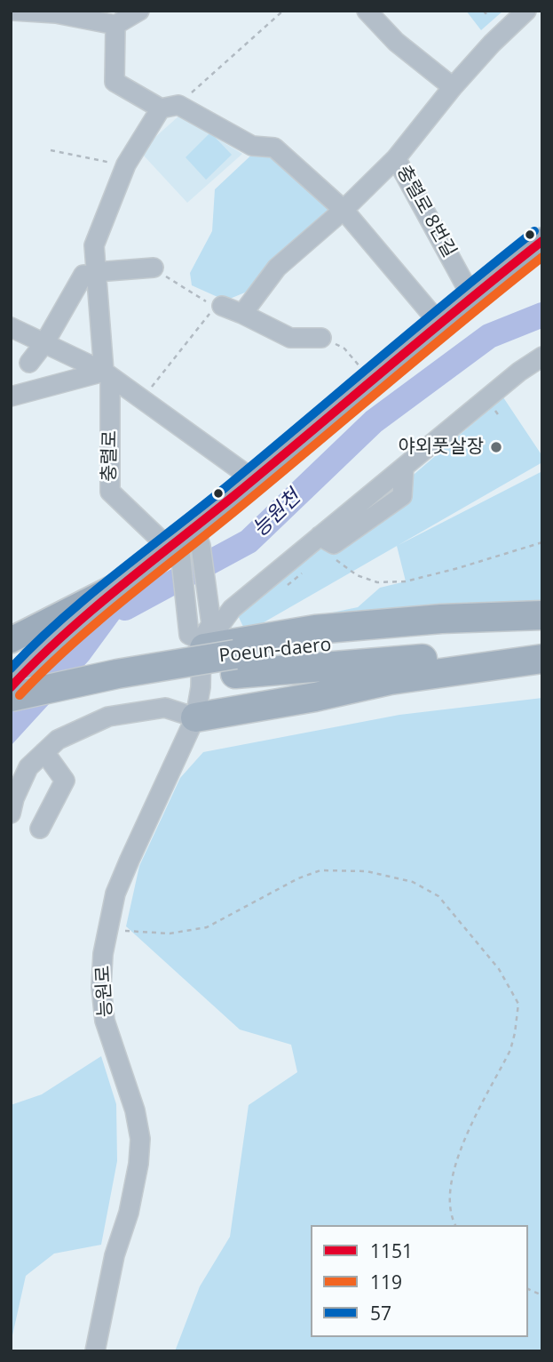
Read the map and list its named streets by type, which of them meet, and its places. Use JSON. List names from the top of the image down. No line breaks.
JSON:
{"streets":{"highway":["Poeun-daero"],"street":["충렬로 8번길","충렬로","능원로"]},"water":["능원천"],"places":["야외풋살장"],"lines":["transit line 57","transit line 1151","transit line 119"],"legend":["1151","119","57"]}
